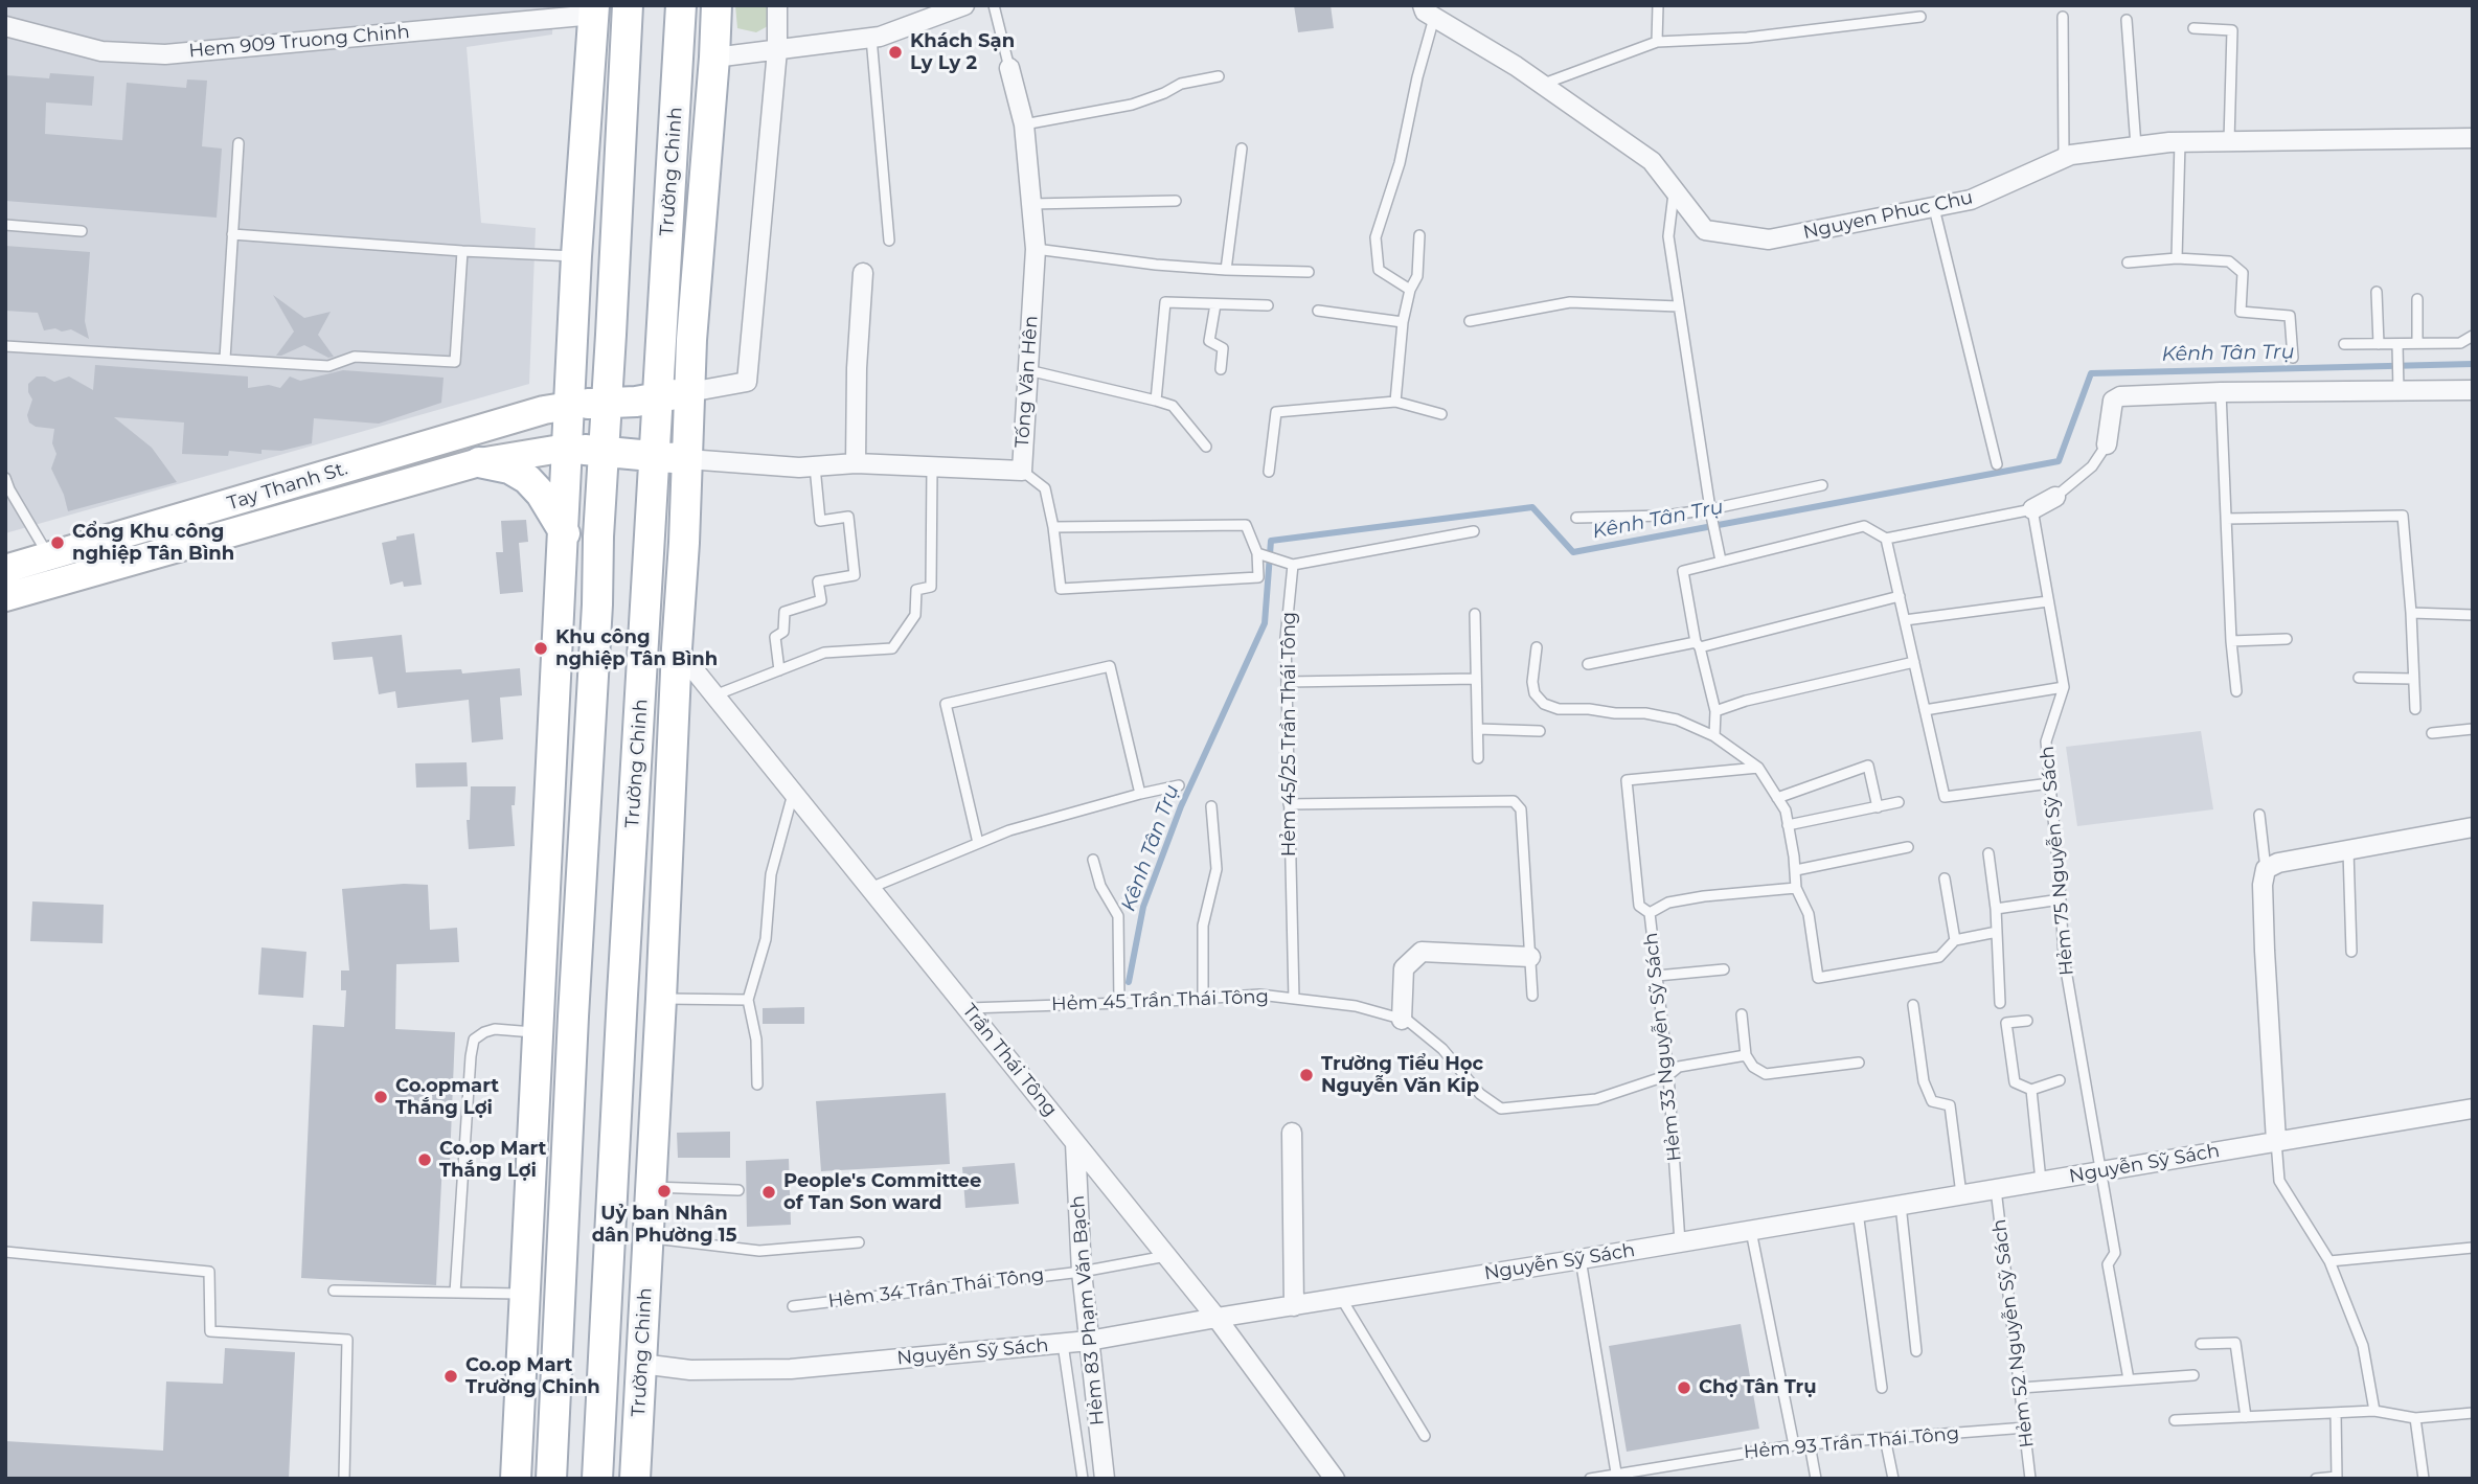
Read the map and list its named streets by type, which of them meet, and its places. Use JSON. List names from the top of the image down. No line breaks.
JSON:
{"streets":{"main road":["Trường Chinh"],"street":["Hem 909 Truong Chinh","Nguyen Phuc Chu","Tống Văn Hên","Tay Thanh St.","Trần Thái Tông","Nguyễn Sỹ Sách","Hẻm 83 Phạm Văn Bạch"],"lane":["Hẻm 45/25 Trần Thái Tông","Hẻm 75 Nguyễn Sỹ Sách","Hẻm 45 Trần Thái Tông","Hẻm 33 Nguyễn Sỹ Sách","Hẻm 34 Trần Thái Tông","Hẻm 52 Nguyễn Sỹ Sách","Hẻm 93 Trần Thái Tông"]},"crossings":[["Trường Chinh","Tống Văn Hên"],["Trường Chinh","Trần Thái Tông"],["Trường Chinh","Nguyễn Sỹ Sách"],["Hẻm 45/25 Trần Thái Tông","Hẻm 45 Trần Thái Tông"],["Hẻm 75 Nguyễn Sỹ Sách","Nguyễn Sỹ Sách"],["Hẻm 45 Trần Thái Tông","Hẻm 33 Nguyễn Sỹ Sách"],["Hẻm 45 Trần Thái Tông","Trần Thái Tông"],["Hẻm 33 Nguyễn Sỹ Sách","Nguyễn Sỹ Sách"],["Trần Thái Tông","Nguyễn Sỹ Sách"],["Trần Thái Tông","Hẻm 34 Trần Thái Tông"],["Trần Thái Tông","Hẻm 83 Phạm Văn Bạch"],["Nguyễn Sỹ Sách","Hẻm 83 Phạm Văn Bạch"],["Nguyễn Sỹ Sách","Hẻm 52 Nguyễn Sỹ Sách"],["Hẻm 34 Trần Thái Tông","Hẻm 83 Phạm Văn Bạch"],["Hẻm 52 Nguyễn Sỹ Sách","Hẻm 93 Trần Thái Tông"]],"water":["Kênh Tân Trụ"],"places":["Khách Sạn Ly Ly 2","Cổng Khu công nghiệp Tân Bình","Khu công nghiệp Tân Bình","Trường Tiểu Học Nguyễn Văn Kip","Co.opmart Thắng Lợi","Co.op Mart Thắng Lợi","Uỷ ban Nhân dân Phường 15","People's Committee of Tan Son ward","Co.op Mart Trường Chinh","Chợ Tân Trụ"]}
